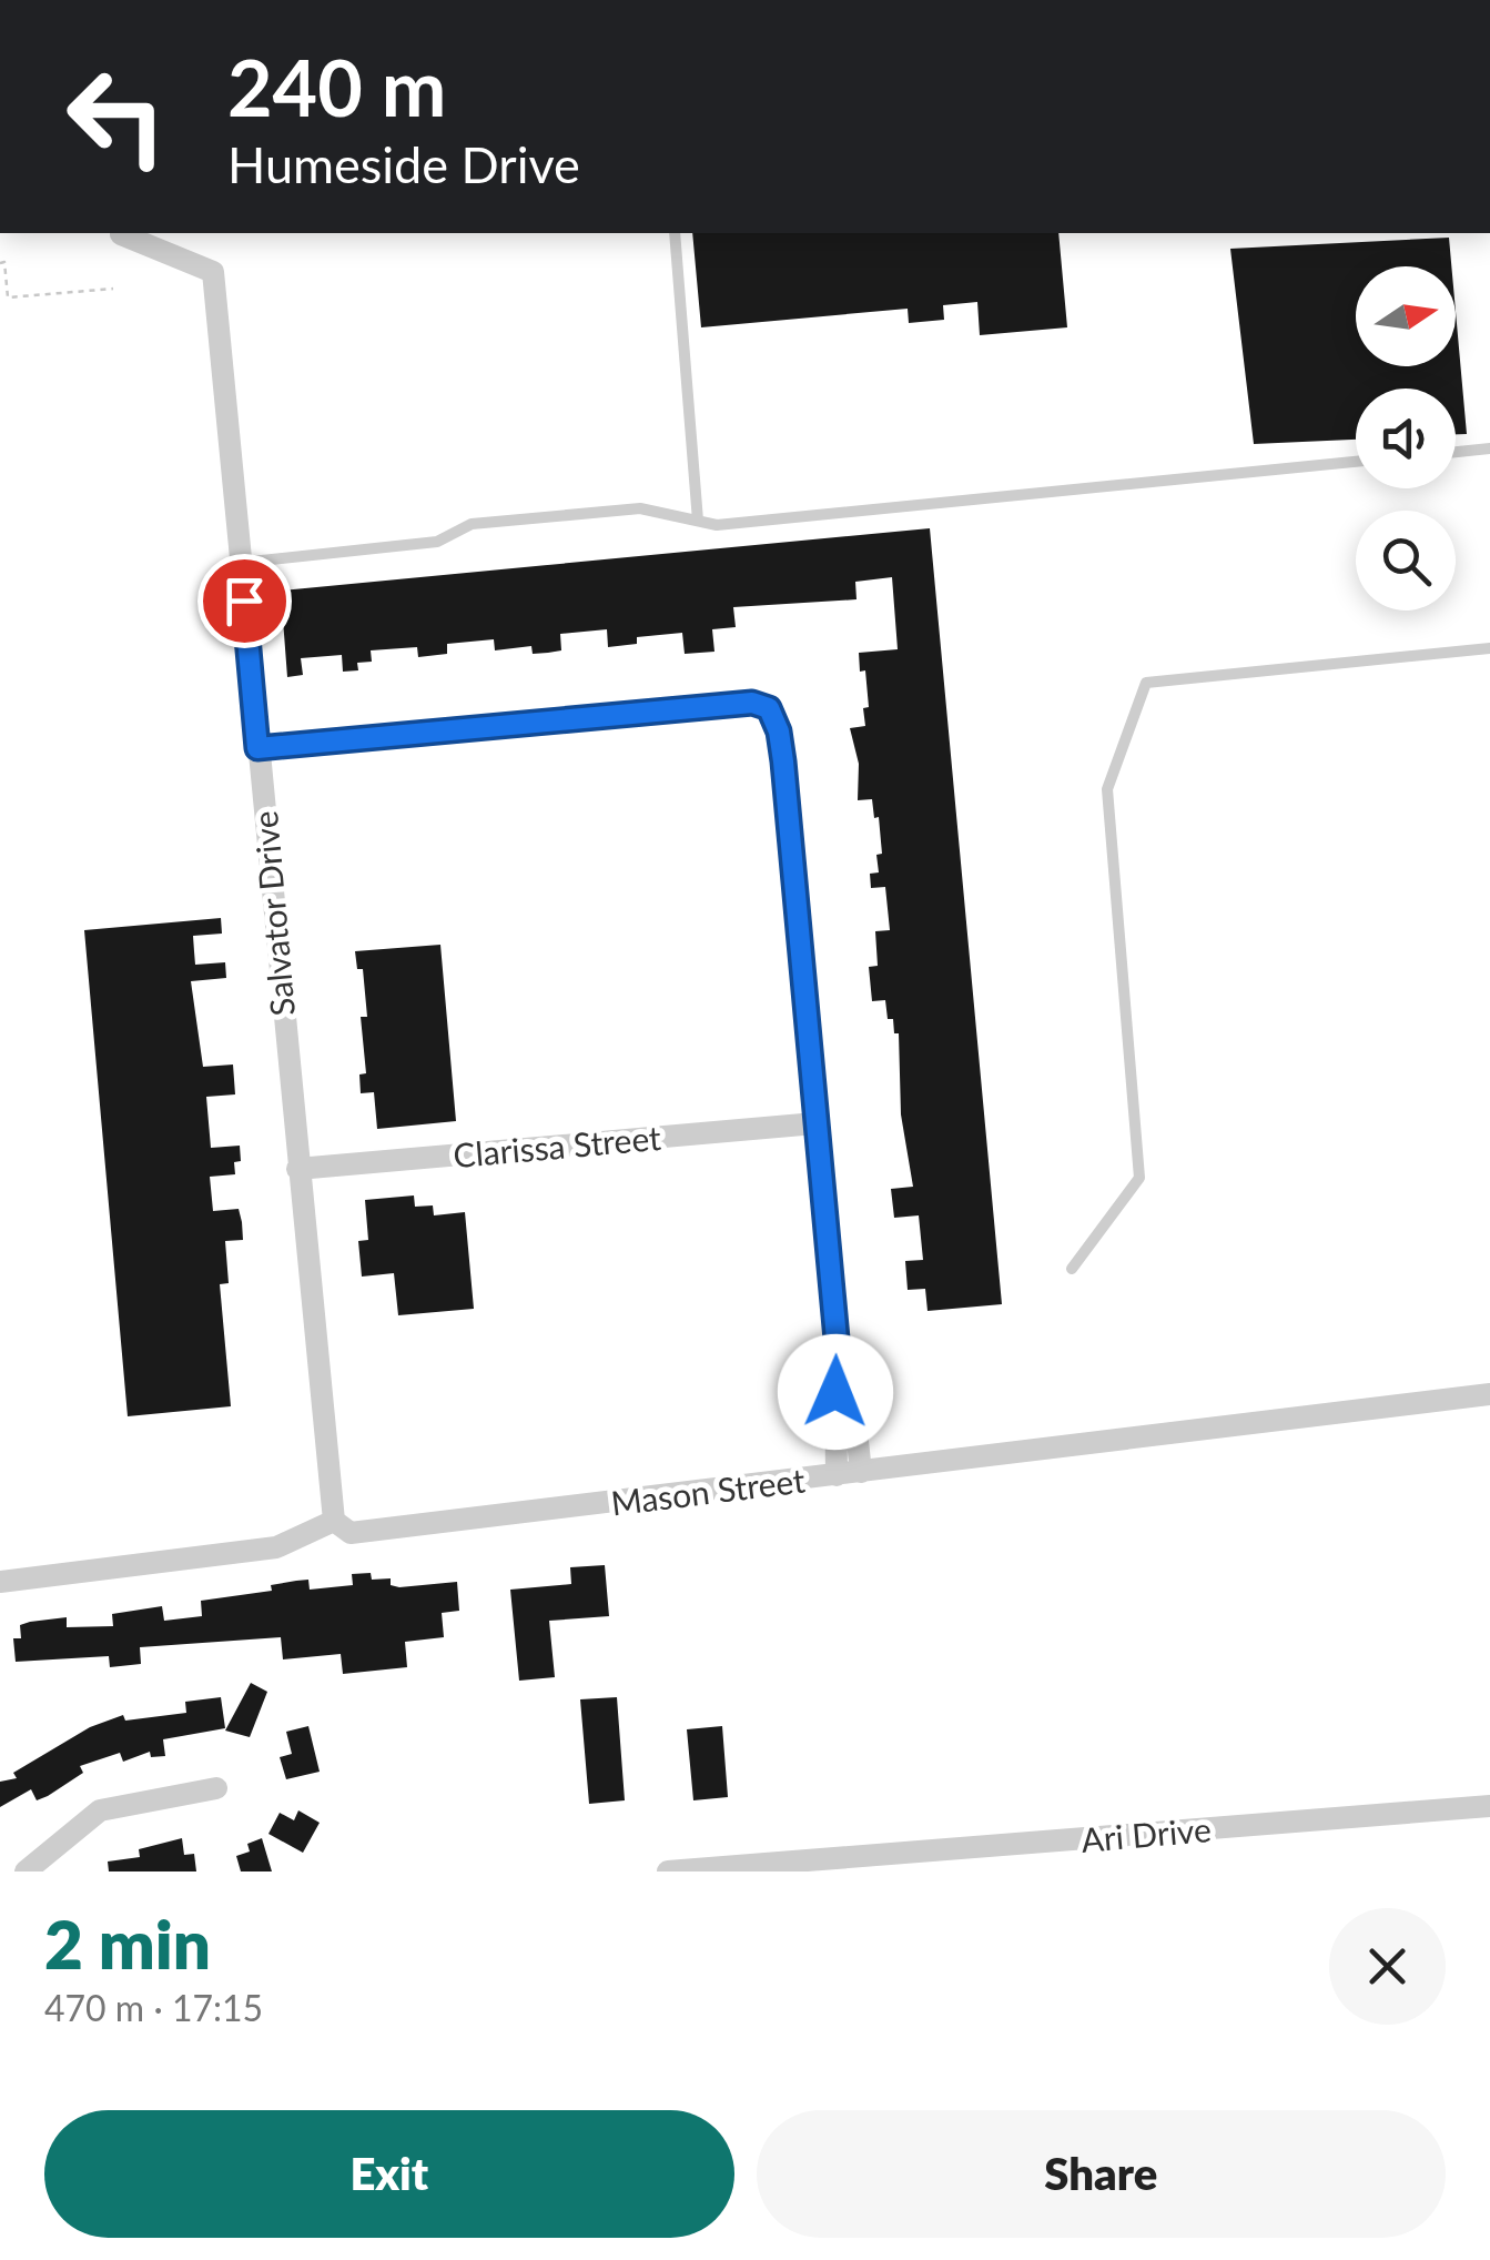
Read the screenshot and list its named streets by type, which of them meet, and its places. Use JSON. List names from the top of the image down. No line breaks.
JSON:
{"streets":{"street":["Salvator Drive","Clarissa Street","Mason Street","Ari Drive"]},"crossings":[["Salvator Drive","Clarissa Street"],["Salvator Drive","Mason Street"]],"north":"right","page":{"turn":["240 m","Humeside Drive"],"heading":["2 min","470 m · 17:15"],"buttons":["Exit","Share"]}}
